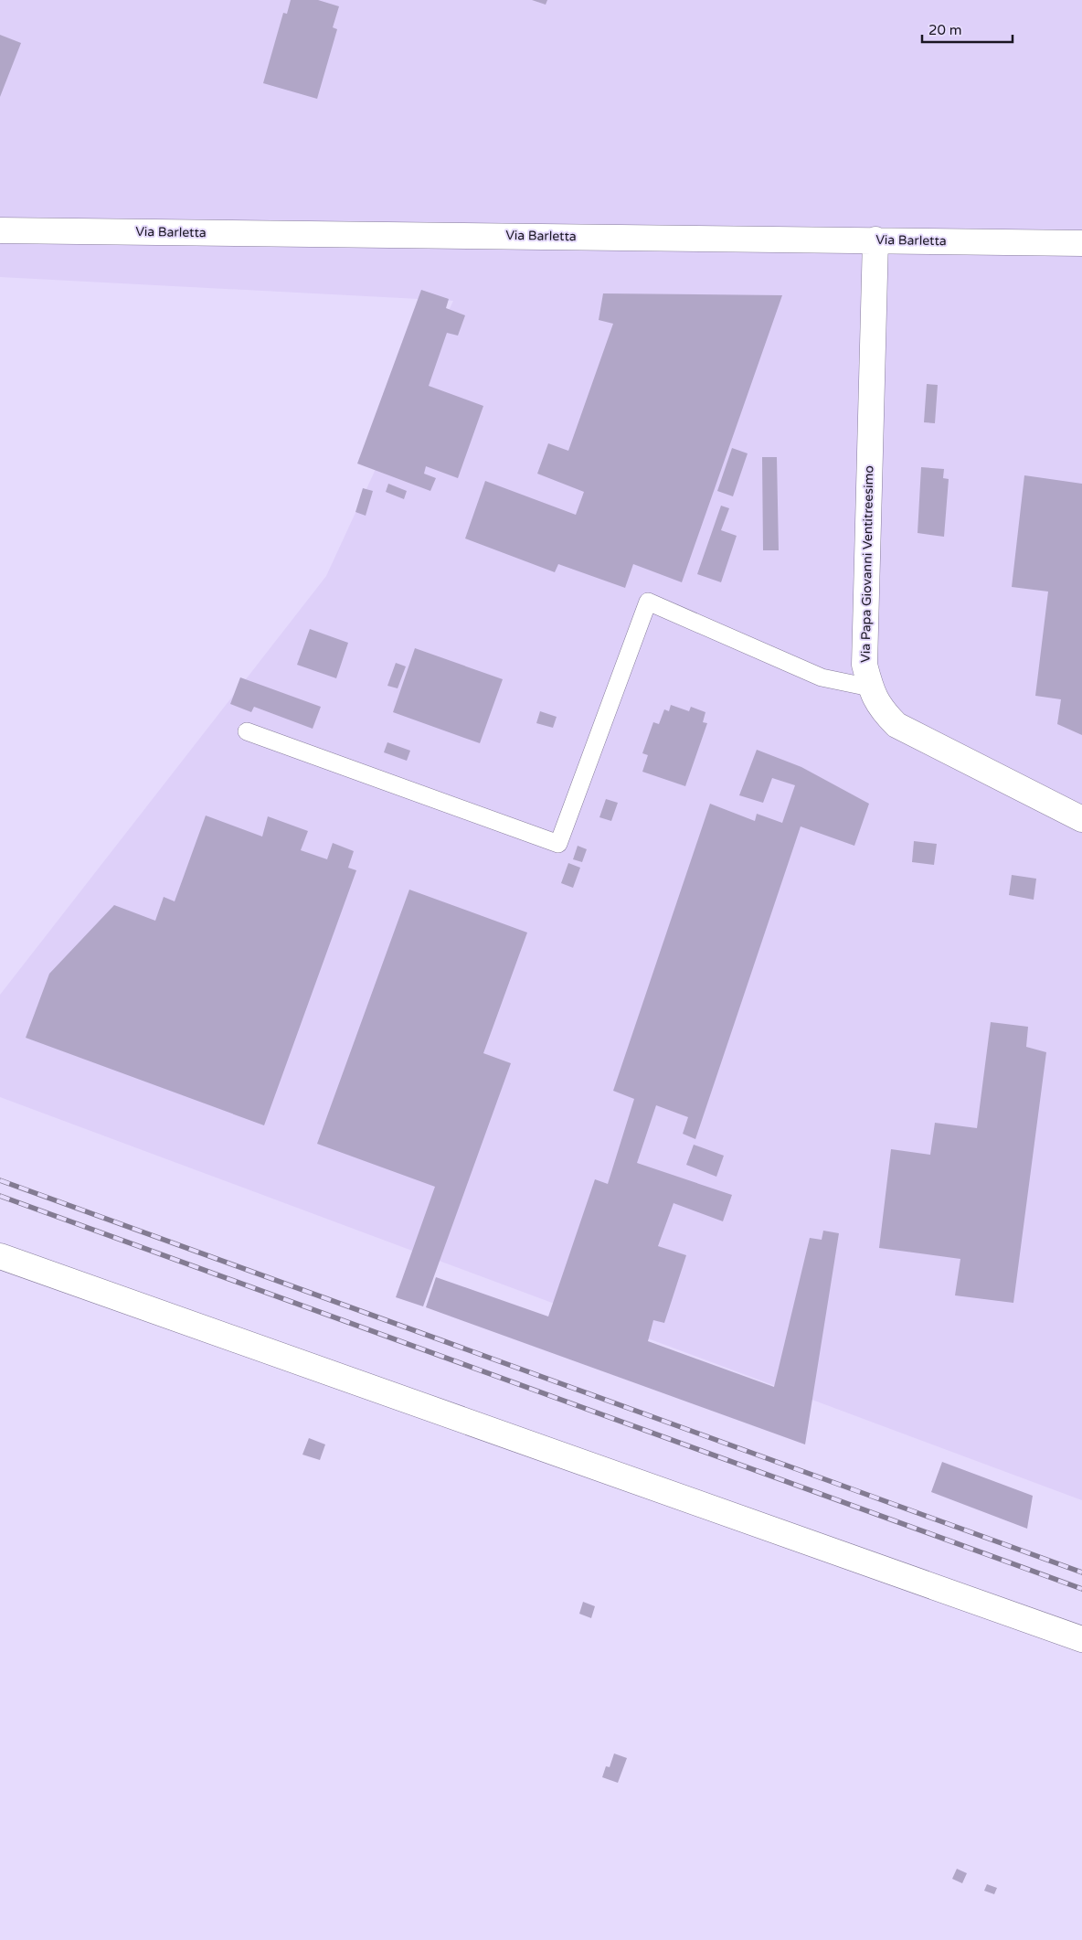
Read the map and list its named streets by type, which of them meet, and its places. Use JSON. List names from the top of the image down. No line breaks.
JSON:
{"streets":{"street":["Via Barletta","Via Papa Giovanni Ventitreesimo"]},"crossings":[["Via Barletta","Via Papa Giovanni Ventitreesimo"]],"scale_bar":"20 m"}
